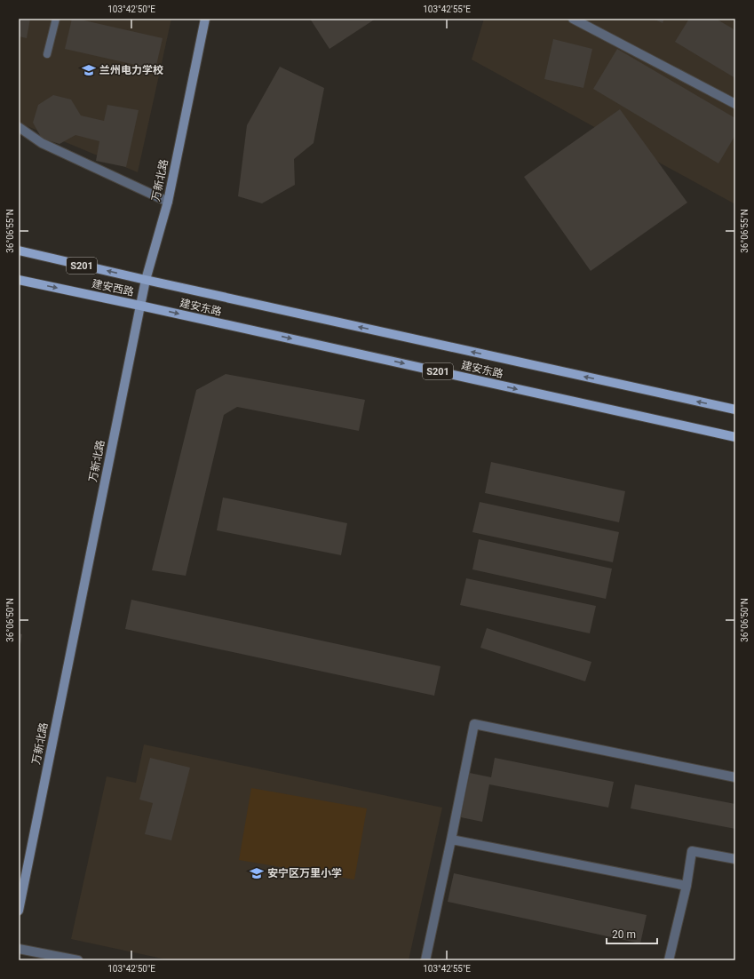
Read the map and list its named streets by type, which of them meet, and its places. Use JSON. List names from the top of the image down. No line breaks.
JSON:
{"streets":{"main road":["万新北路","S201","建安西路","建安东路"]},"crossings":[["万新北路","建安西路"],["万新北路","建安东路"],["建安西路","建安东路"]],"places":{"school or university":["兰州电力学校","安宁区万里小学"]},"scale_bar":"20 m","coordinates":["103°42'50\"E","103°42'55\"E","36°06'55\"N","36°06'50\"N"]}
